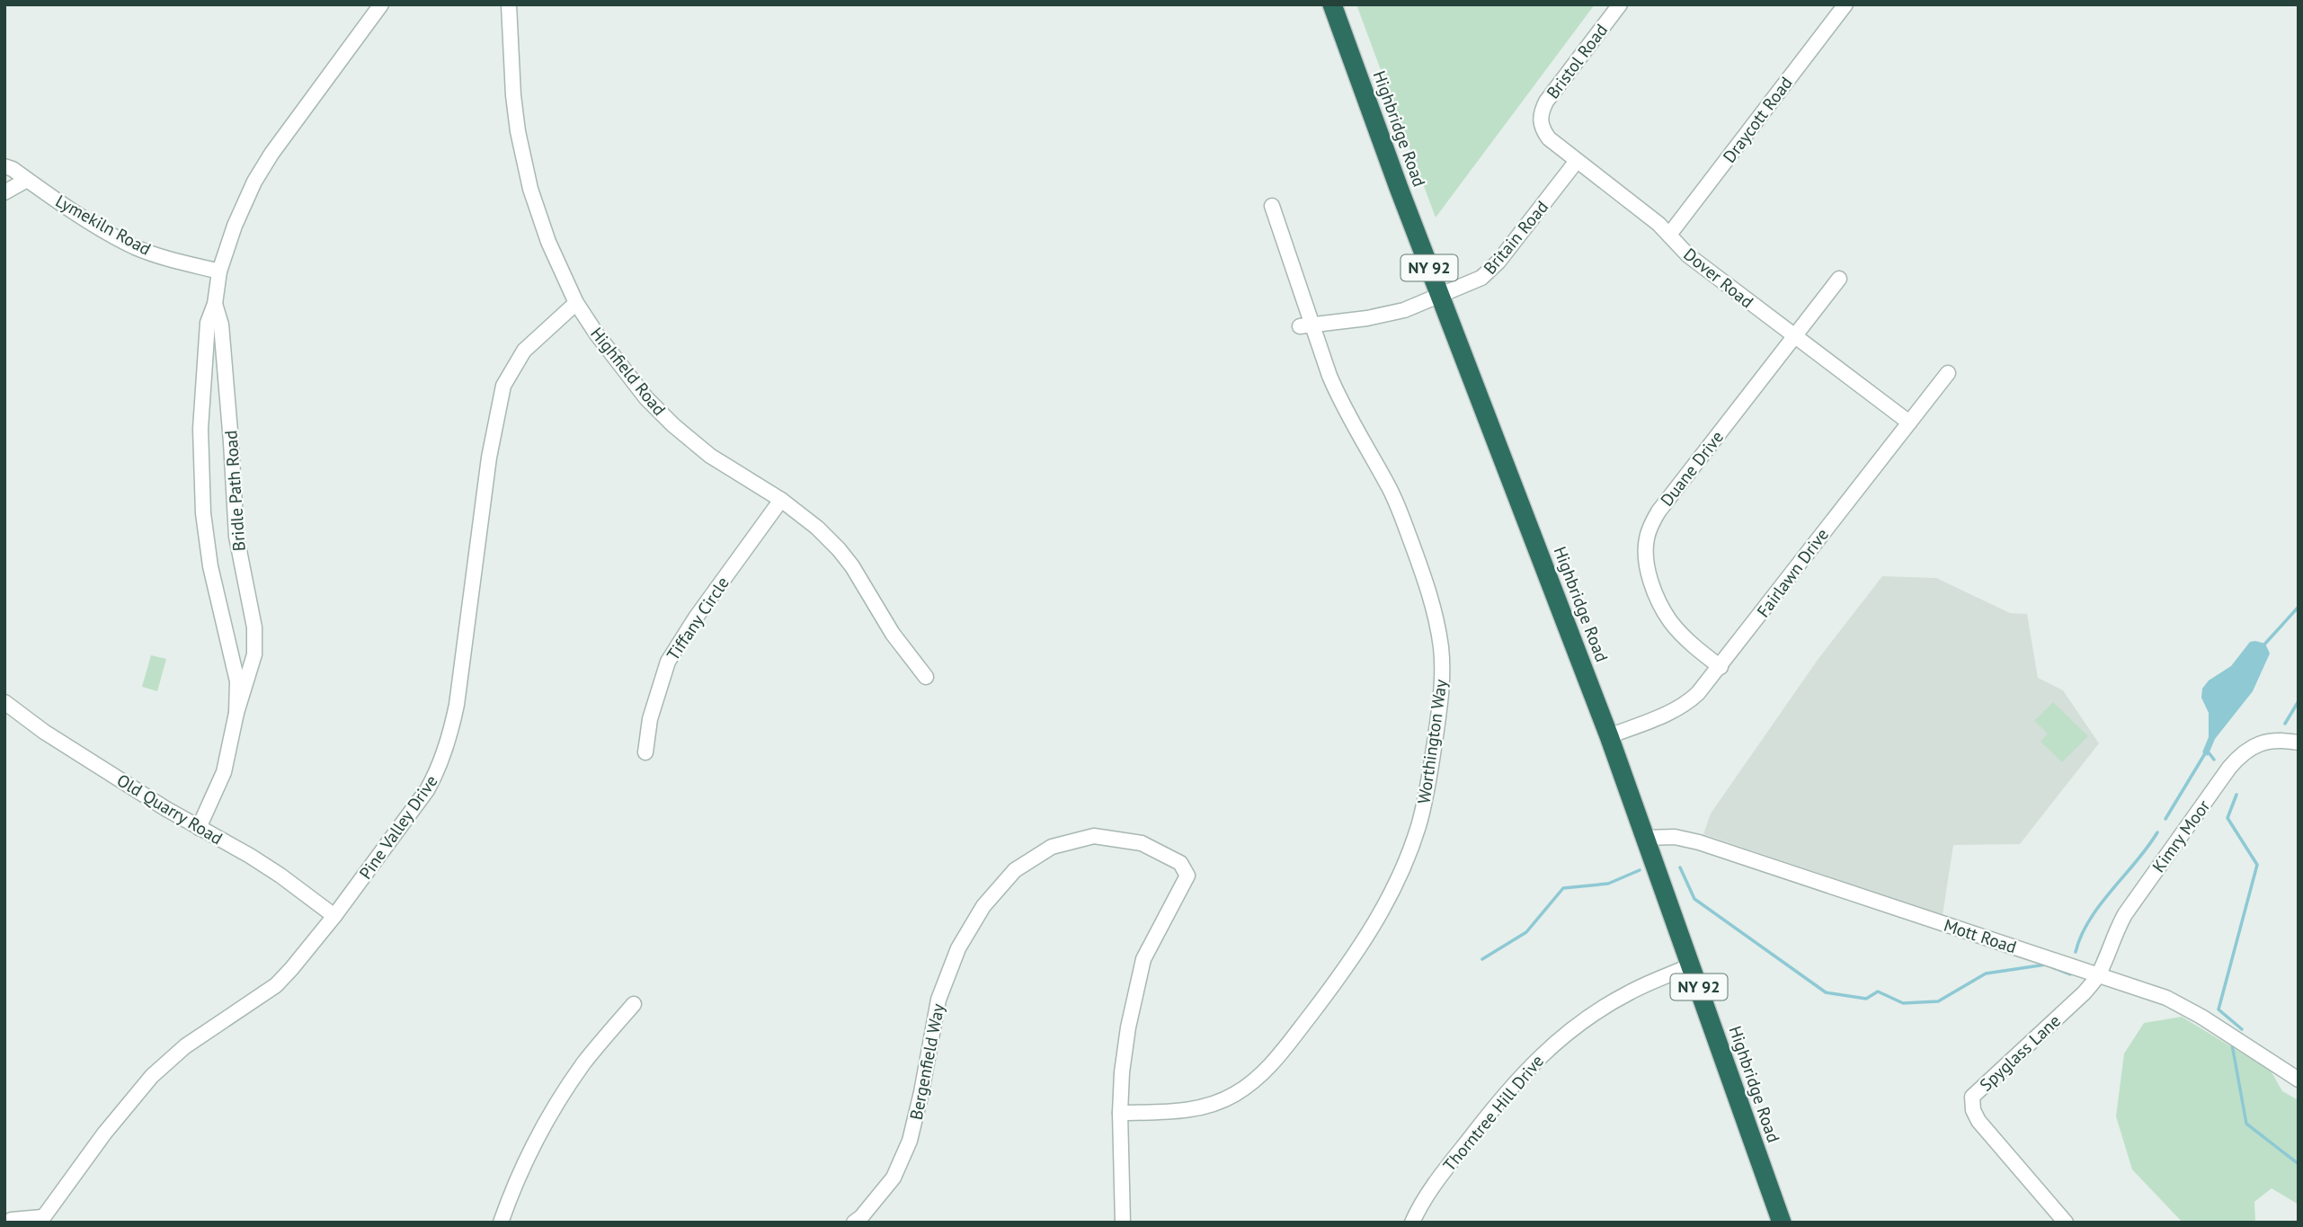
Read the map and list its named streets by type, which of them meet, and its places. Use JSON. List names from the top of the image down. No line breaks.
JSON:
{"streets":{"highway":["Highbridge Road","NY 92"],"street":["Bristol Road","Draycott Road","Lymekiln Road","Britain Road","Dover Road","Highfield Road","Duane Drive","Bridle Path Road","Fairlawn Drive","Tiffany Circle","Worthington Way","Old Quarry Road","Pine Valley Drive","Kimry Moor","Mott Road","Spyglass Lane","Bergenfield Way","Thorntree Hill Drive"]},"crossings":[["Bristol Road","Dover Road"],["Draycott Road","Dover Road"],["Highbridge Road","Britain Road"],["Highbridge Road","Fairlawn Drive"],["Highbridge Road","Mott Road"],["Highbridge Road","Thorntree Hill Drive"],["Lymekiln Road","Bridle Path Road"],["Britain Road","Dover Road"],["Britain Road","Worthington Way"],["Dover Road","Duane Drive"],["Dover Road","Fairlawn Drive"],["Highfield Road","Tiffany Circle"],["Highfield Road","Pine Valley Drive"],["Duane Drive","Fairlawn Drive"],["Bridle Path Road","Old Quarry Road"],["Worthington Way","Bergenfield Way"],["Old Quarry Road","Pine Valley Drive"],["Kimry Moor","Mott Road"],["Kimry Moor","Spyglass Lane"],["Mott Road","Spyglass Lane"]]}
